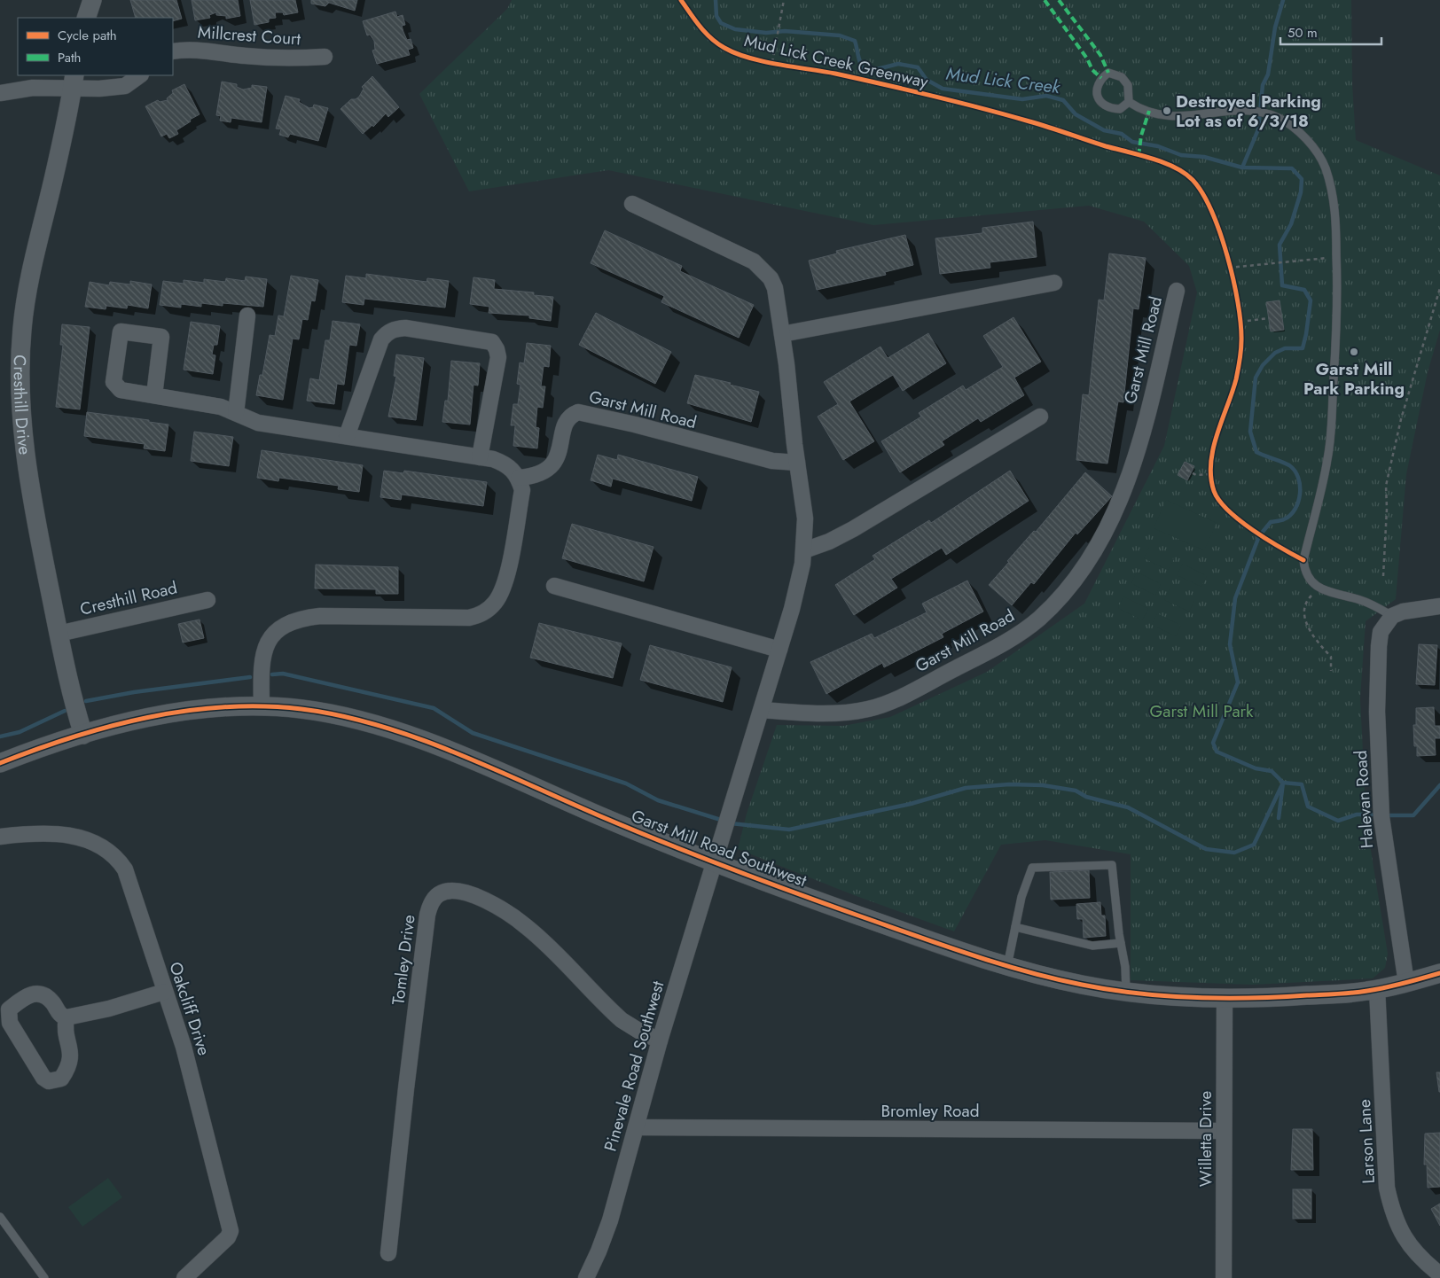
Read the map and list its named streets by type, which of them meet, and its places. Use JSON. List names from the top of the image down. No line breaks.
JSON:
{"streets":{"street":["Millcrest Court","Garst Mill Road","Cresthill Drive","Cresthill Road","Halevan Road","Garst Mill Road Southwest","Tomley Drive","Oakcliff Drive","Pinevale Road Southwest","Bromley Road","Willetta Drive","Larson Lane"],"cycle path":["Mud Lick Creek Greenway"]},"crossings":[["Cresthill Drive","Cresthill Road"],["Cresthill Drive","Garst Mill Road Southwest"],["Halevan Road","Garst Mill Road Southwest"],["Garst Mill Road Southwest","Pinevale Road Southwest"],["Garst Mill Road Southwest","Willetta Drive"],["Garst Mill Road Southwest","Larson Lane"],["Tomley Drive","Pinevale Road Southwest"],["Pinevale Road Southwest","Bromley Road"],["Bromley Road","Willetta Drive"]],"water":["Mud Lick Creek"],"parks":["Garst Mill Park"],"places":["Destroyed Parking Lot as of 6/3/18","Garst Mill Park Parking"],"legend":["Cycle path","Path"],"scale_bar":"50 m"}
